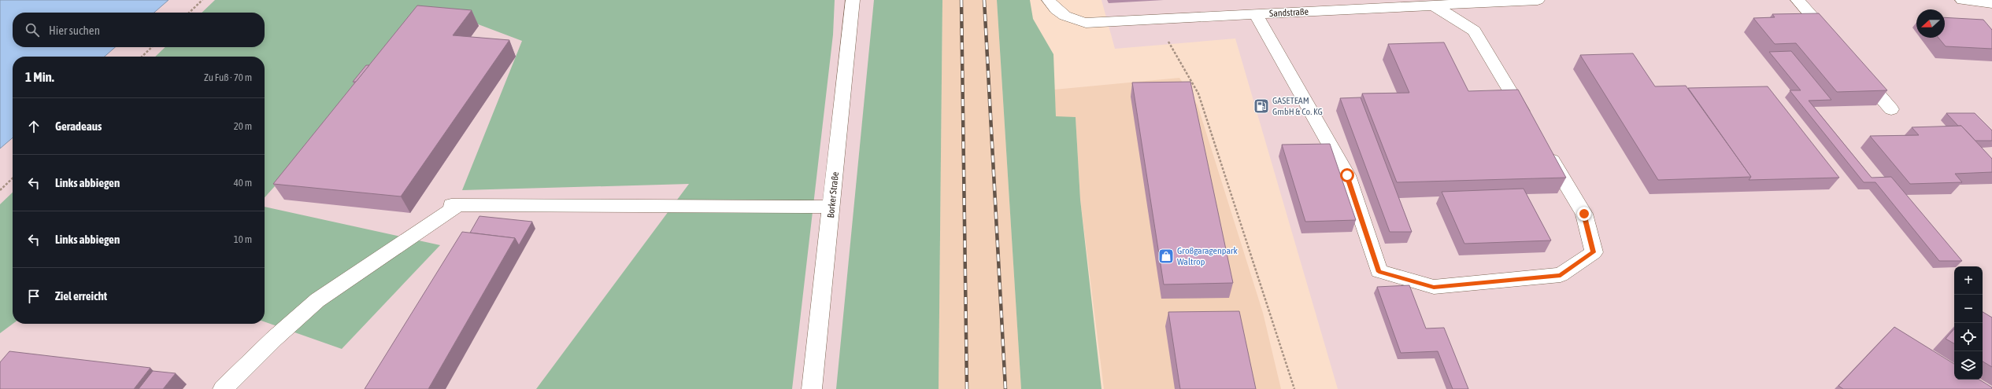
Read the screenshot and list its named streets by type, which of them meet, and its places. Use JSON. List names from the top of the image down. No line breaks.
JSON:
{"streets":{"street":["Sandstraße","Borker Straße"]},"places":{"fuel station":["GASETEAM GmbH & Co. KG"],"shop":["Großgaragenpark Waltrop"]},"north":"left","page":{"search":"Hier suchen","heading":["1 Min.","Zu Fuß · 70 m"],"list":[["Geradeaus","20 m"],["Links abbiegen","40 m"],["Links abbiegen","10 m"],"Ziel erreicht"],"map_buttons":["+","−"]}}
